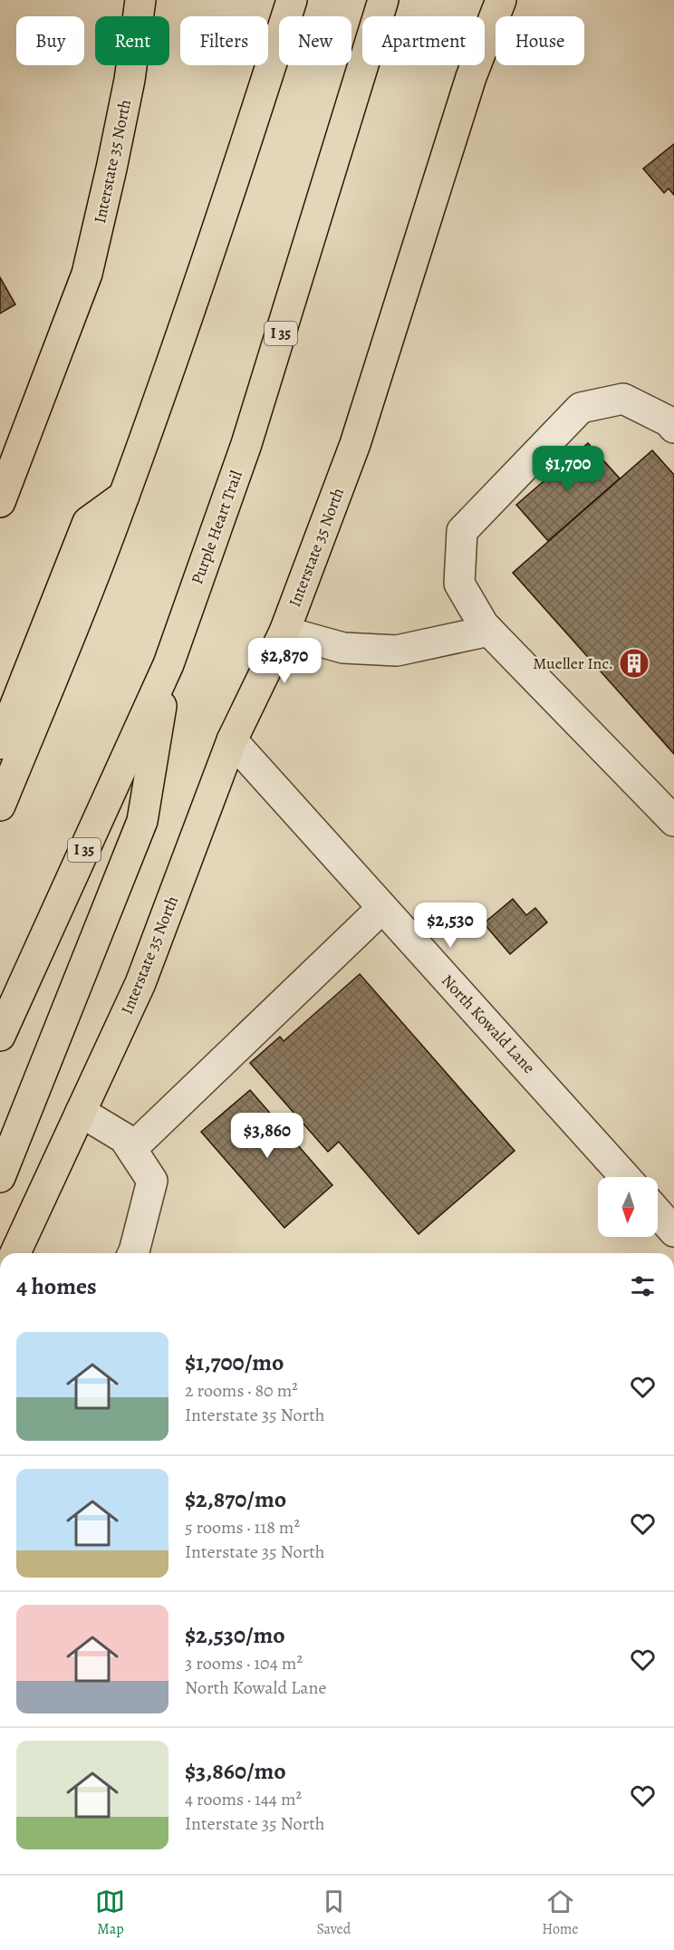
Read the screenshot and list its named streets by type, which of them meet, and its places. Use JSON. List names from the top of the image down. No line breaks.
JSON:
{"streets":{"main road":["Interstate 35 North","I 35","Purple Heart Trail"],"street":["North Kowald Lane"]},"crossings":[["Interstate 35 North","North Kowald Lane"]],"places":{"building":["Mueller Inc."]},"north":"bottom","page":{"chip":["Buy","Rent","Filters","New","Apartment","House"],"price":["$1,700","$2,870","$2,530","$3,860"],"heading":"4 homes","list":[{"name":"$1,700/mo","note":"2 rooms · 80 m² · Interstate 35 North"},{"name":"$2,870/mo","note":"5 rooms · 118 m² · Interstate 35 North"},{"name":"$2,530/mo","note":"3 rooms · 104 m² · North Kowald Lane"},{"name":"$3,860/mo","note":"4 rooms · 144 m² · Interstate 35 North"}],"tabs":["Map","Saved","Home"]}}
